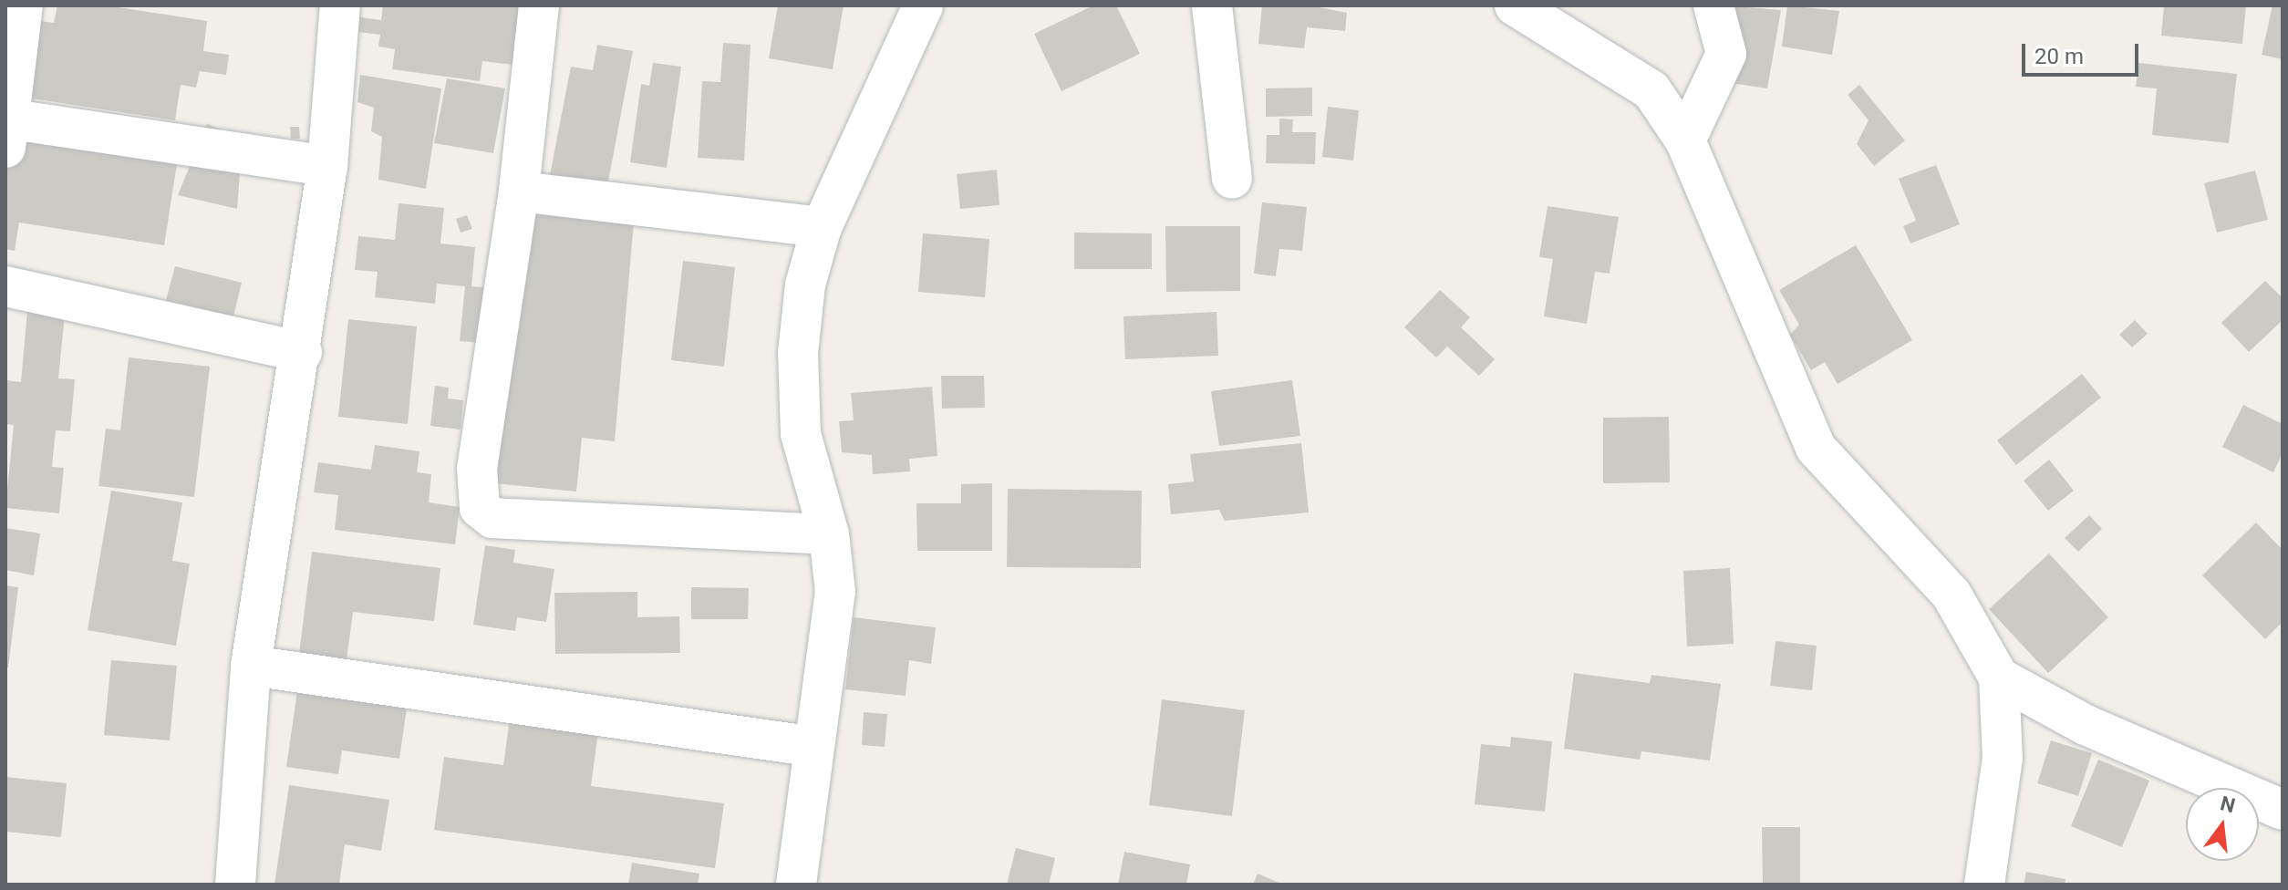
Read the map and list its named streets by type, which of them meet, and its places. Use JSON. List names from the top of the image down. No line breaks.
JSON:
{"scale_bar":"20 m","north":"top"}
